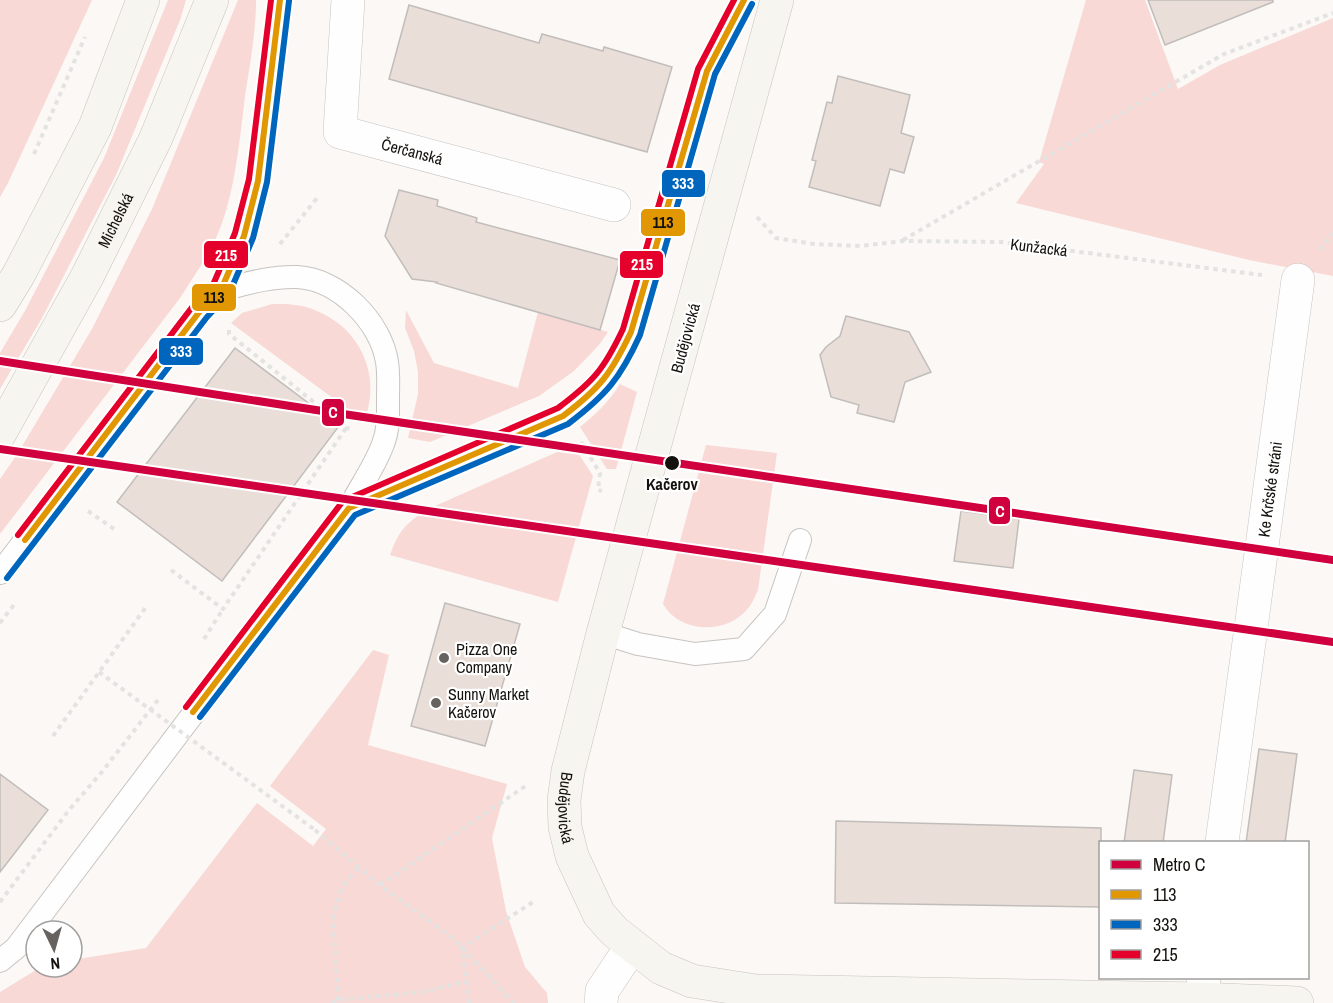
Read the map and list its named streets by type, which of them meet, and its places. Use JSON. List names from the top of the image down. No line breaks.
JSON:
{"streets":{"street":["Čerčanská","Michelská","Budějovická","Ke Krčské stráni"],"path":["Kunžacká"]},"crossings":[["Kunžacká","Ke Krčské stráni"]],"places":["Kačerov","Pizza One Company","Sunny Market Kačerov"],"lines":["transit line 113","transit line 215","transit line 333","metro line C"],"legend":["Metro C","113","333","215"],"north":"bottom"}
